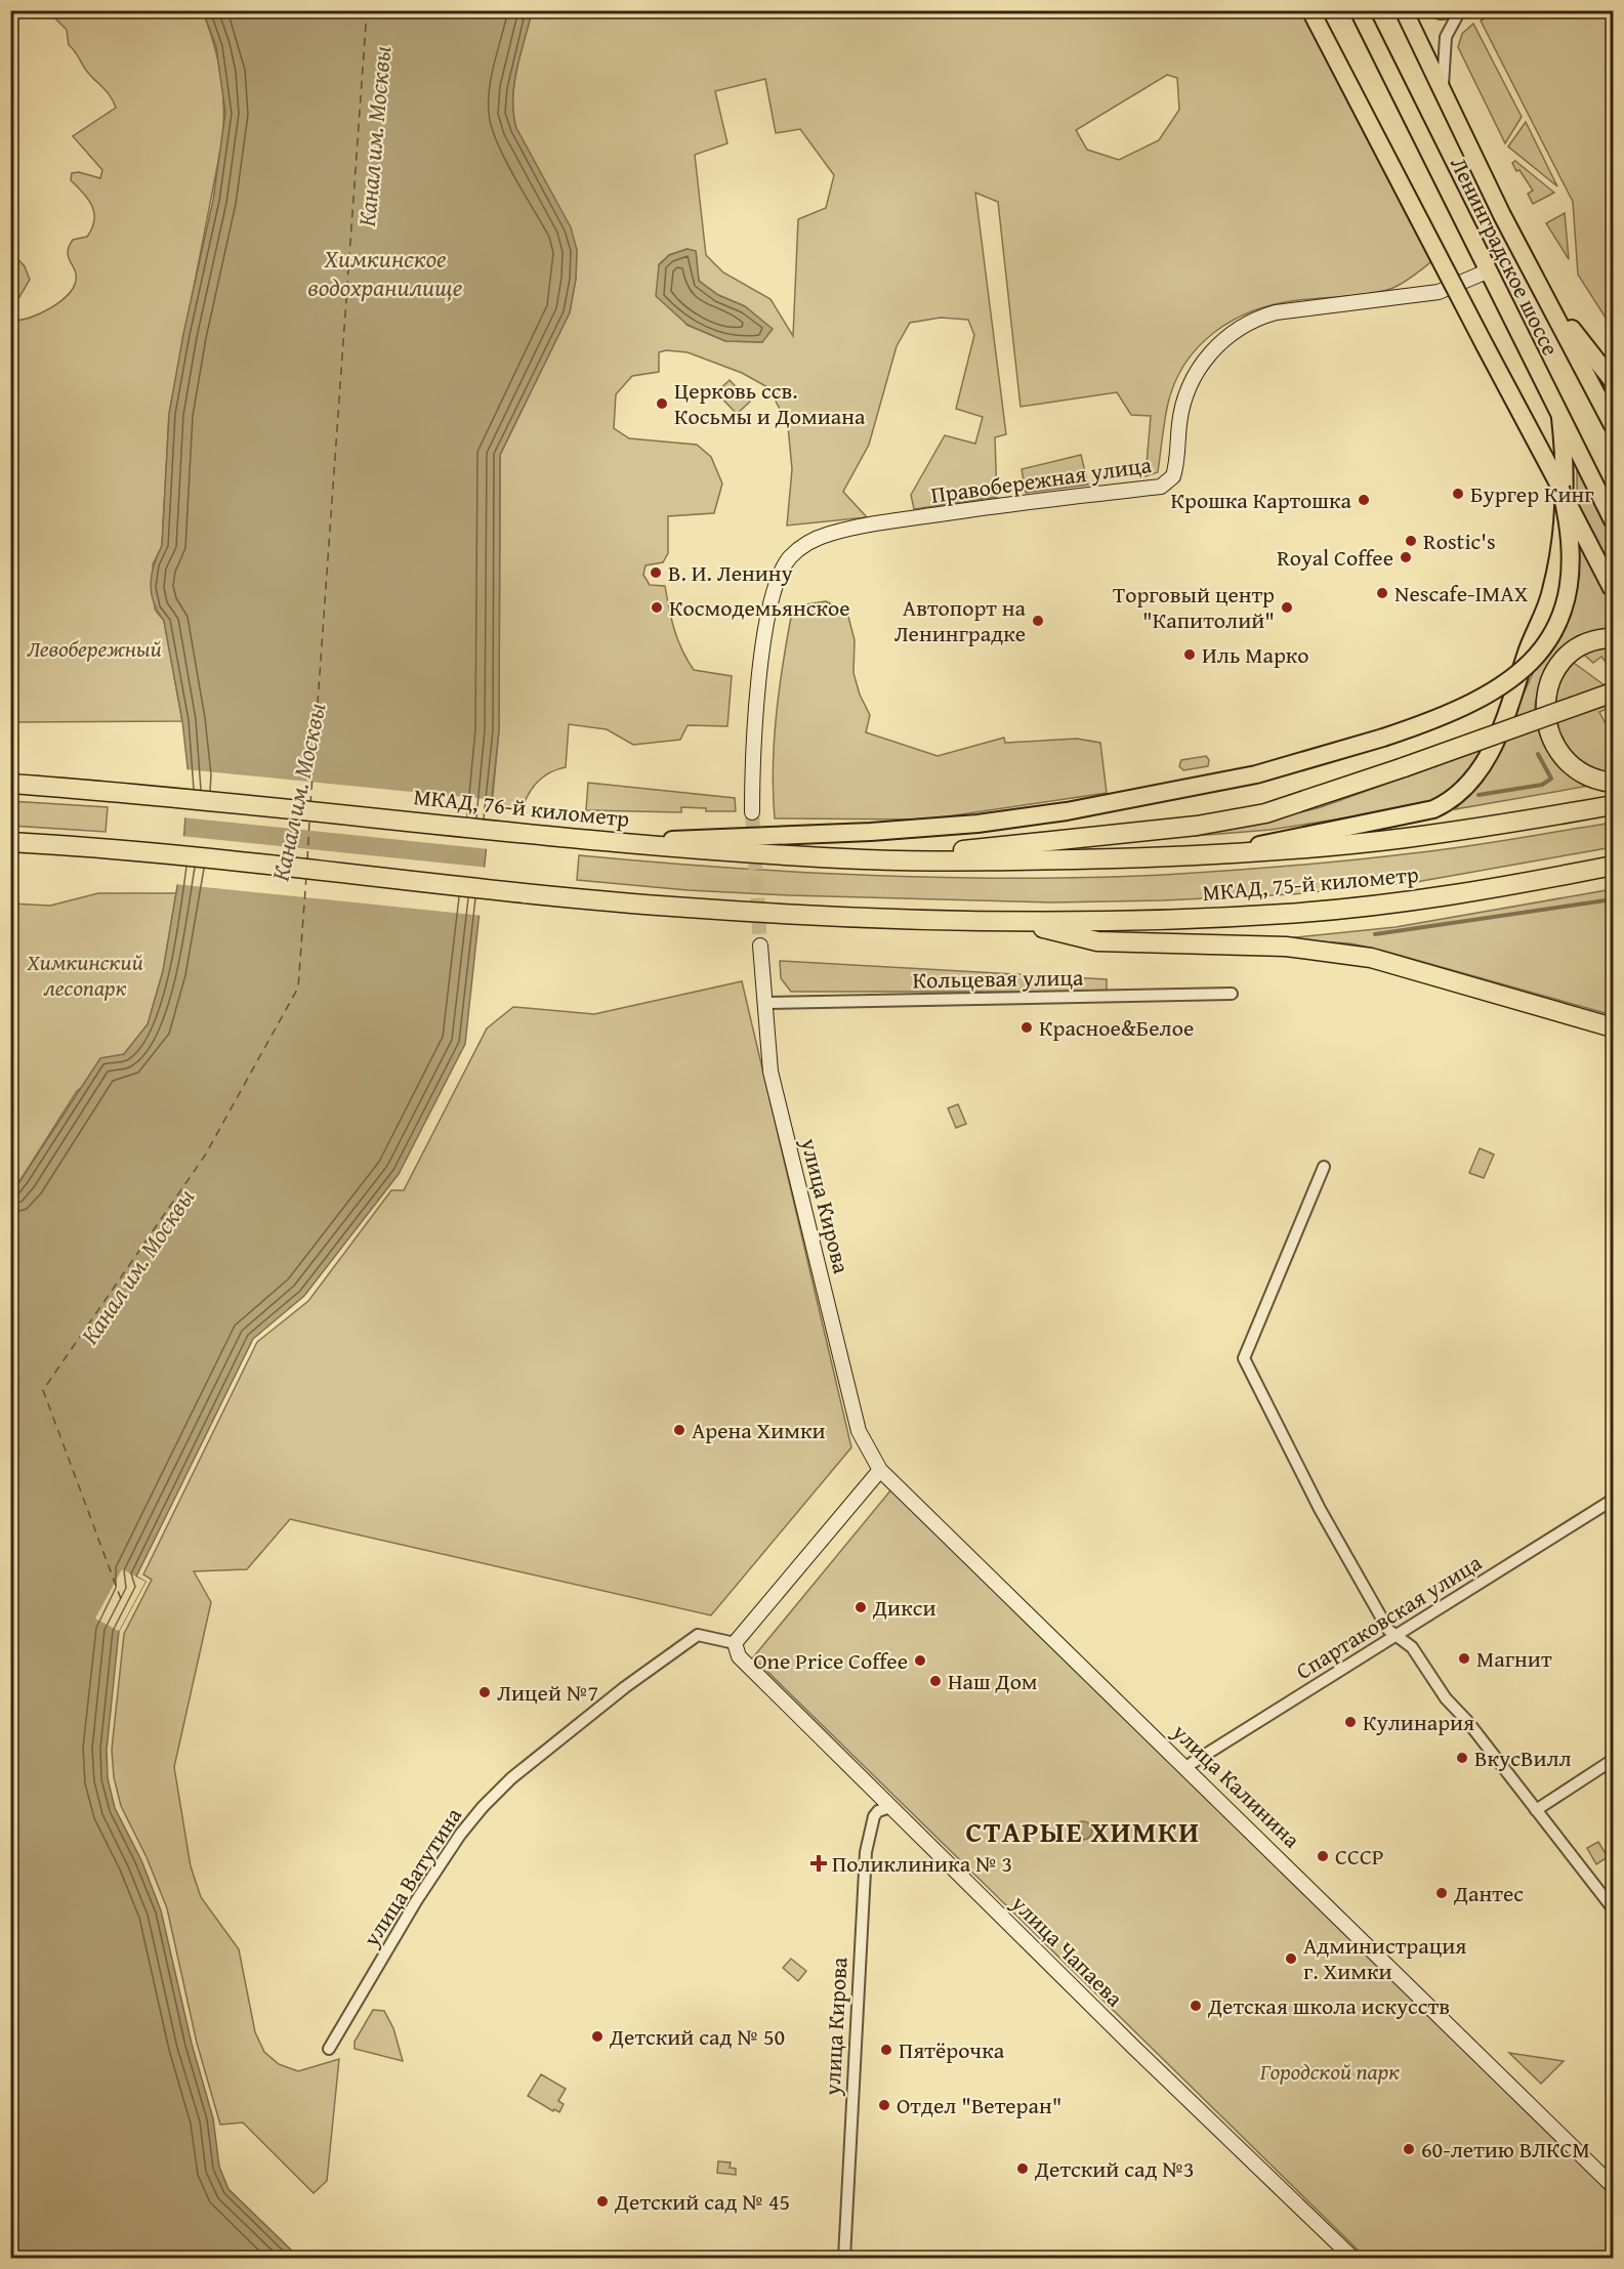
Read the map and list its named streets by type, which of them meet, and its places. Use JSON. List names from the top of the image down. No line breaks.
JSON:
{"streets":{"highway":["МКАД, 76-й километр","МКАД, 75-й километр"],"main road":["Ленинградское шоссе"],"street":["Правобережная улица","Кольцевая улица","улица Кирова","Спартаковская улица","улица Калинина","улица Ватутина","улица Чапаева"]},"crossings":[["Ленинградское шоссе","Правобережная улица"],["МКАД, 76-й километр","МКАД, 75-й километр"],["Кольцевая улица","улица Кирова"],["улица Кирова","улица Калинина"],["улица Кирова","улица Чапаева"],["Спартаковская улица","улица Калинина"],["улица Ватутина","улица Чапаева"]],"districts":["СТАРЫЕ ХИМКИ"],"water":["Канал им. Москвы","Химкинское водохранилище"],"parks":["Левобережный","Химкинский лесопарк","Городской парк"],"places":{"other":["Церковь ссв. Косьмы и Домиана","Бургер Кинг","Крошка Картошка","Rostic's","Royal Coffee","В. И. Ленину","Nescafe-IMAX","Космодемьянское","Торговый центр \"Капитолий\"","Автопорт на Ленинградке","Иль Марко","Красное&Белое","Арена Химки","Дикси","Магнит","One Price Coffee","Наш Дом","Лицей №7","Кулинария","ВкусВилл","СССР","Дантес","Администрация г. Химки","Детская школа искусств","Детский сад № 50","Пятёрочка","Отдел \"Ветеран\"","60-летию ВЛКСМ","Детский сад №3","Детский сад № 45"],"health":["Поликлиника № 3"]}}
